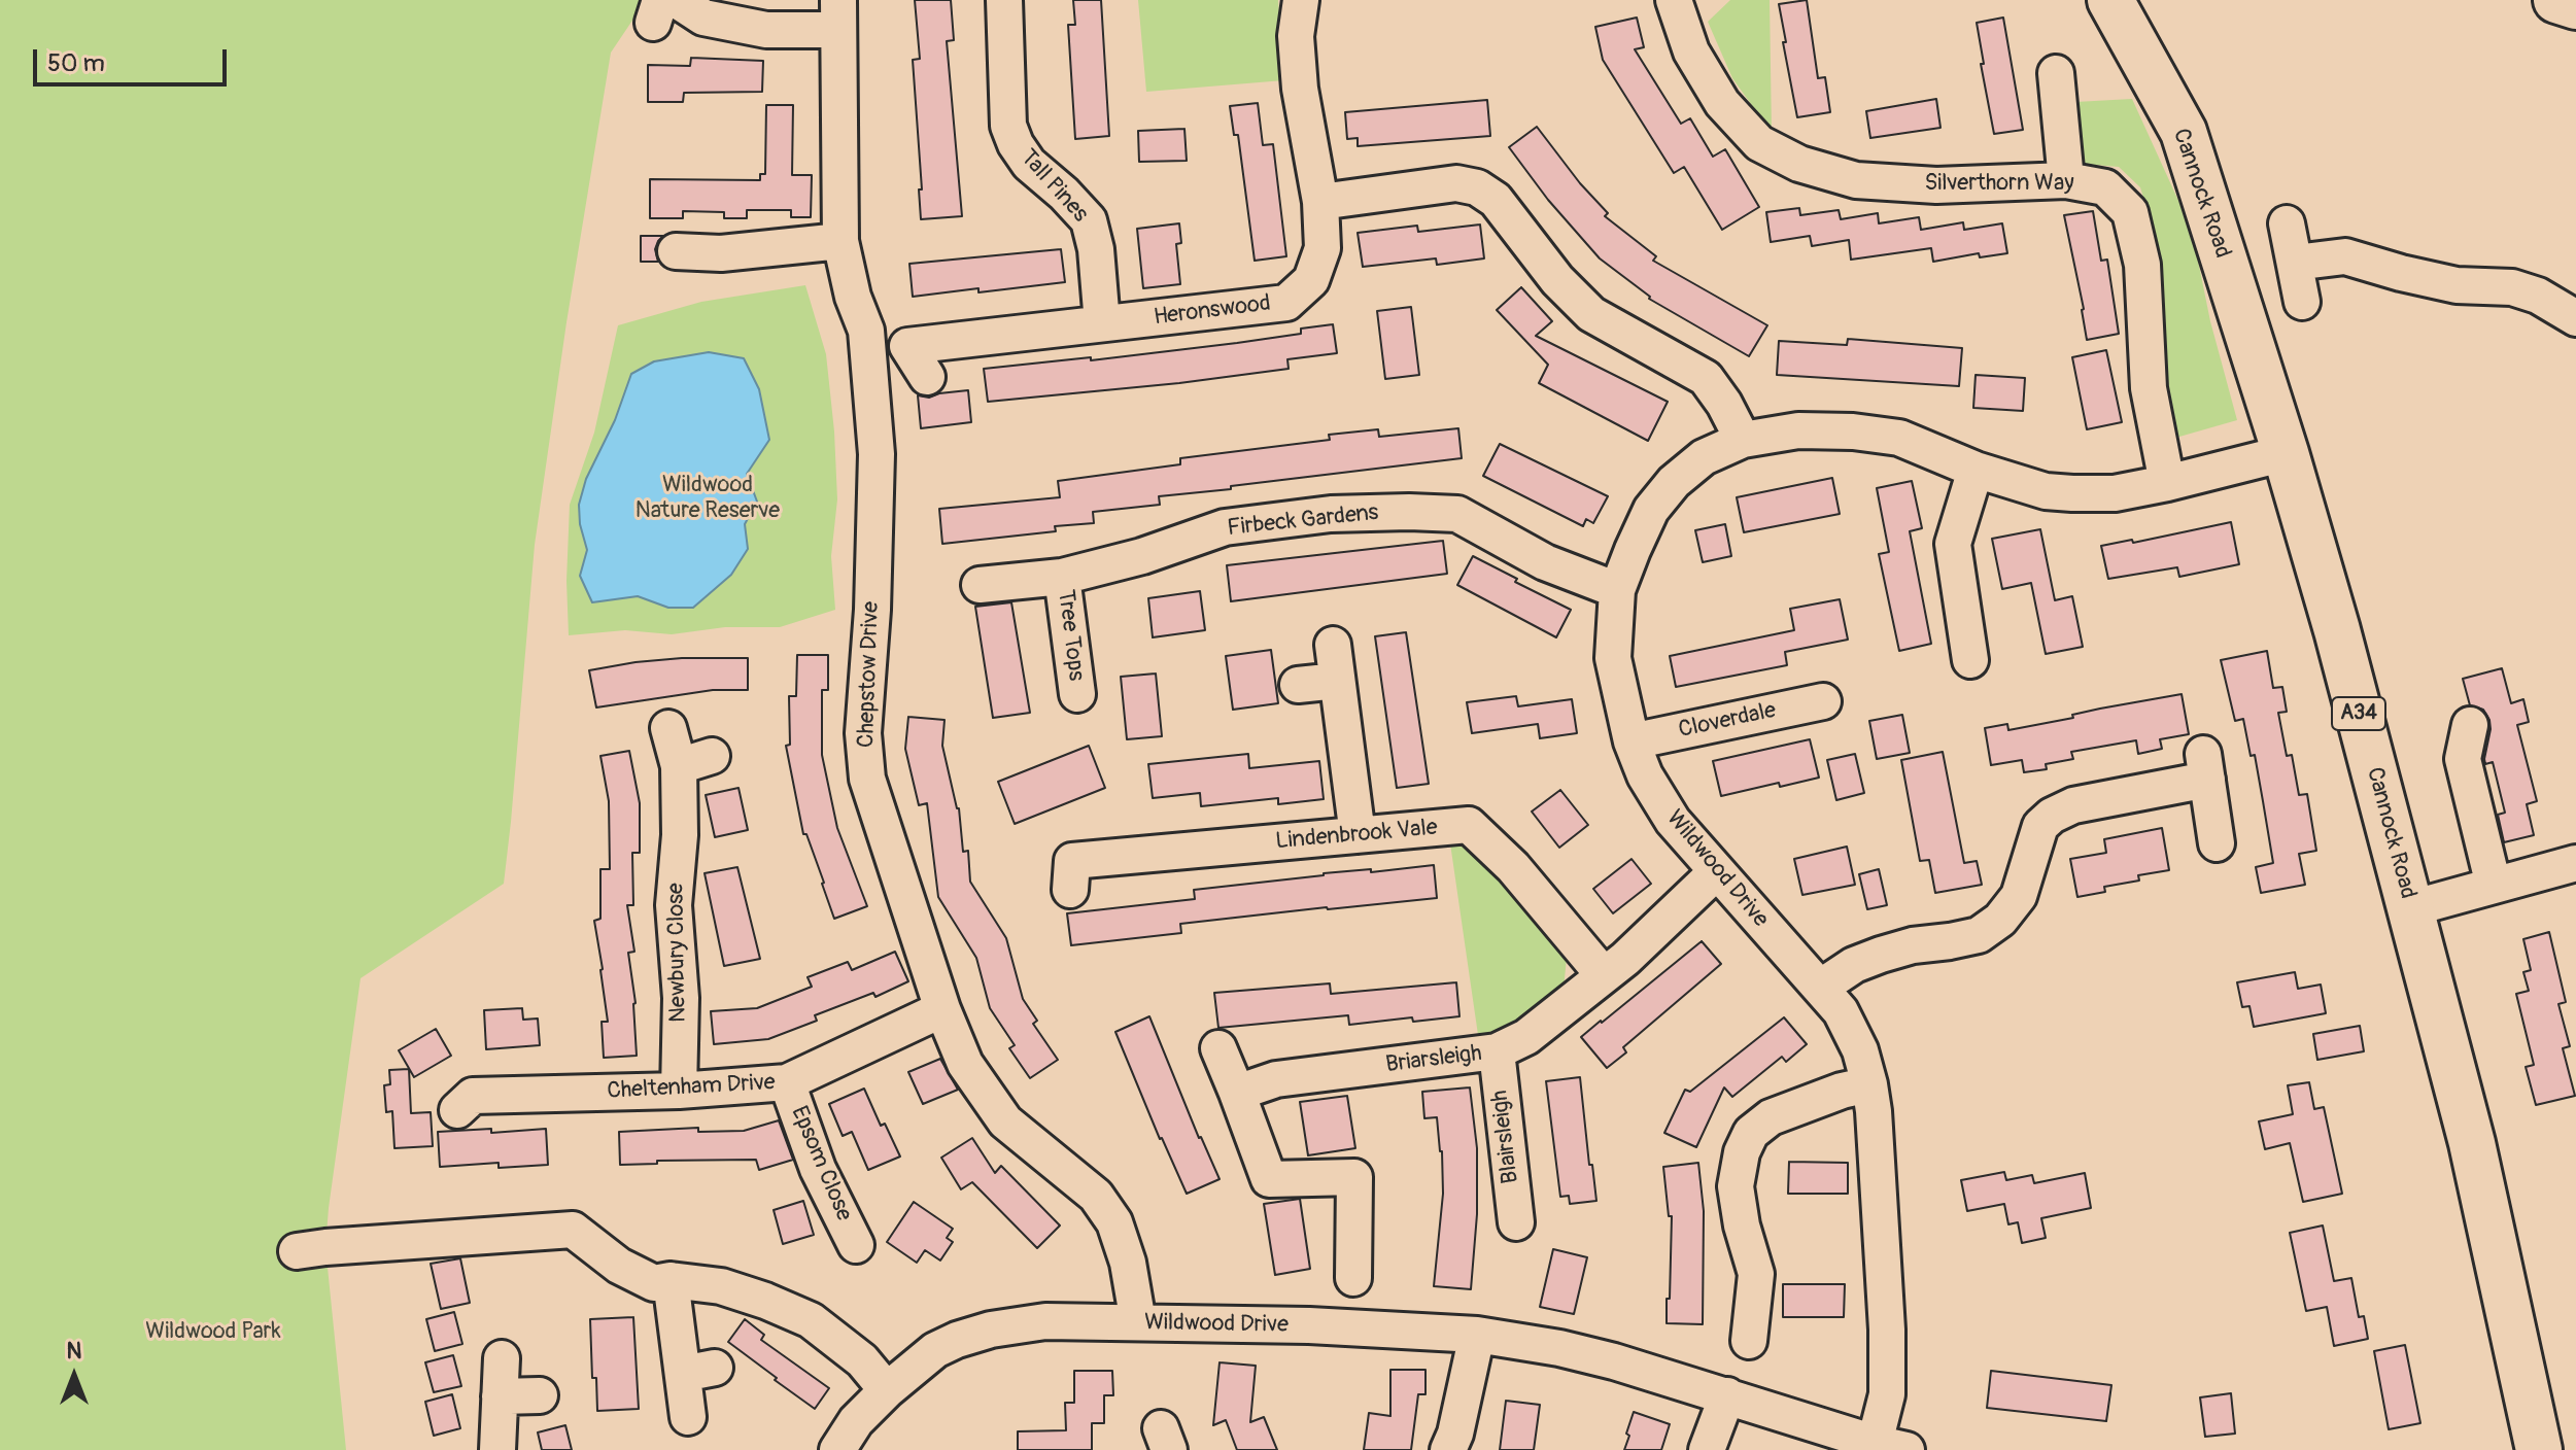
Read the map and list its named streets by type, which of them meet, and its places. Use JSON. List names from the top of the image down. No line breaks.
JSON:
{"streets":{"main road":["Cannock Road","A34"],"street":["Silverthorn Way","Tall Pines","Heronswood","Firbeck Gardens","Tree Tops","Chepstow Drive","Cloverdale","Lindenbrook Vale","Wildwood Drive","Newbury Close","Briarsleigh","Cheltenham Drive","Blairsleigh","Epsom Close"]},"crossings":[["Silverthorn Way","Wildwood Drive"],["Tall Pines","Heronswood"],["Cannock Road","Wildwood Drive"],["Firbeck Gardens","Tree Tops"],["Firbeck Gardens","Wildwood Drive"],["Chepstow Drive","Wildwood Drive"],["Chepstow Drive","Cheltenham Drive"],["Cloverdale","Wildwood Drive"],["Lindenbrook Vale","Briarsleigh"],["Wildwood Drive","Briarsleigh"],["Newbury Close","Cheltenham Drive"],["Briarsleigh","Blairsleigh"],["Cheltenham Drive","Epsom Close"]],"parks":["Wildwood Nature Reserve","Wildwood Park"],"scale_bar":"50 m","north":"top"}
